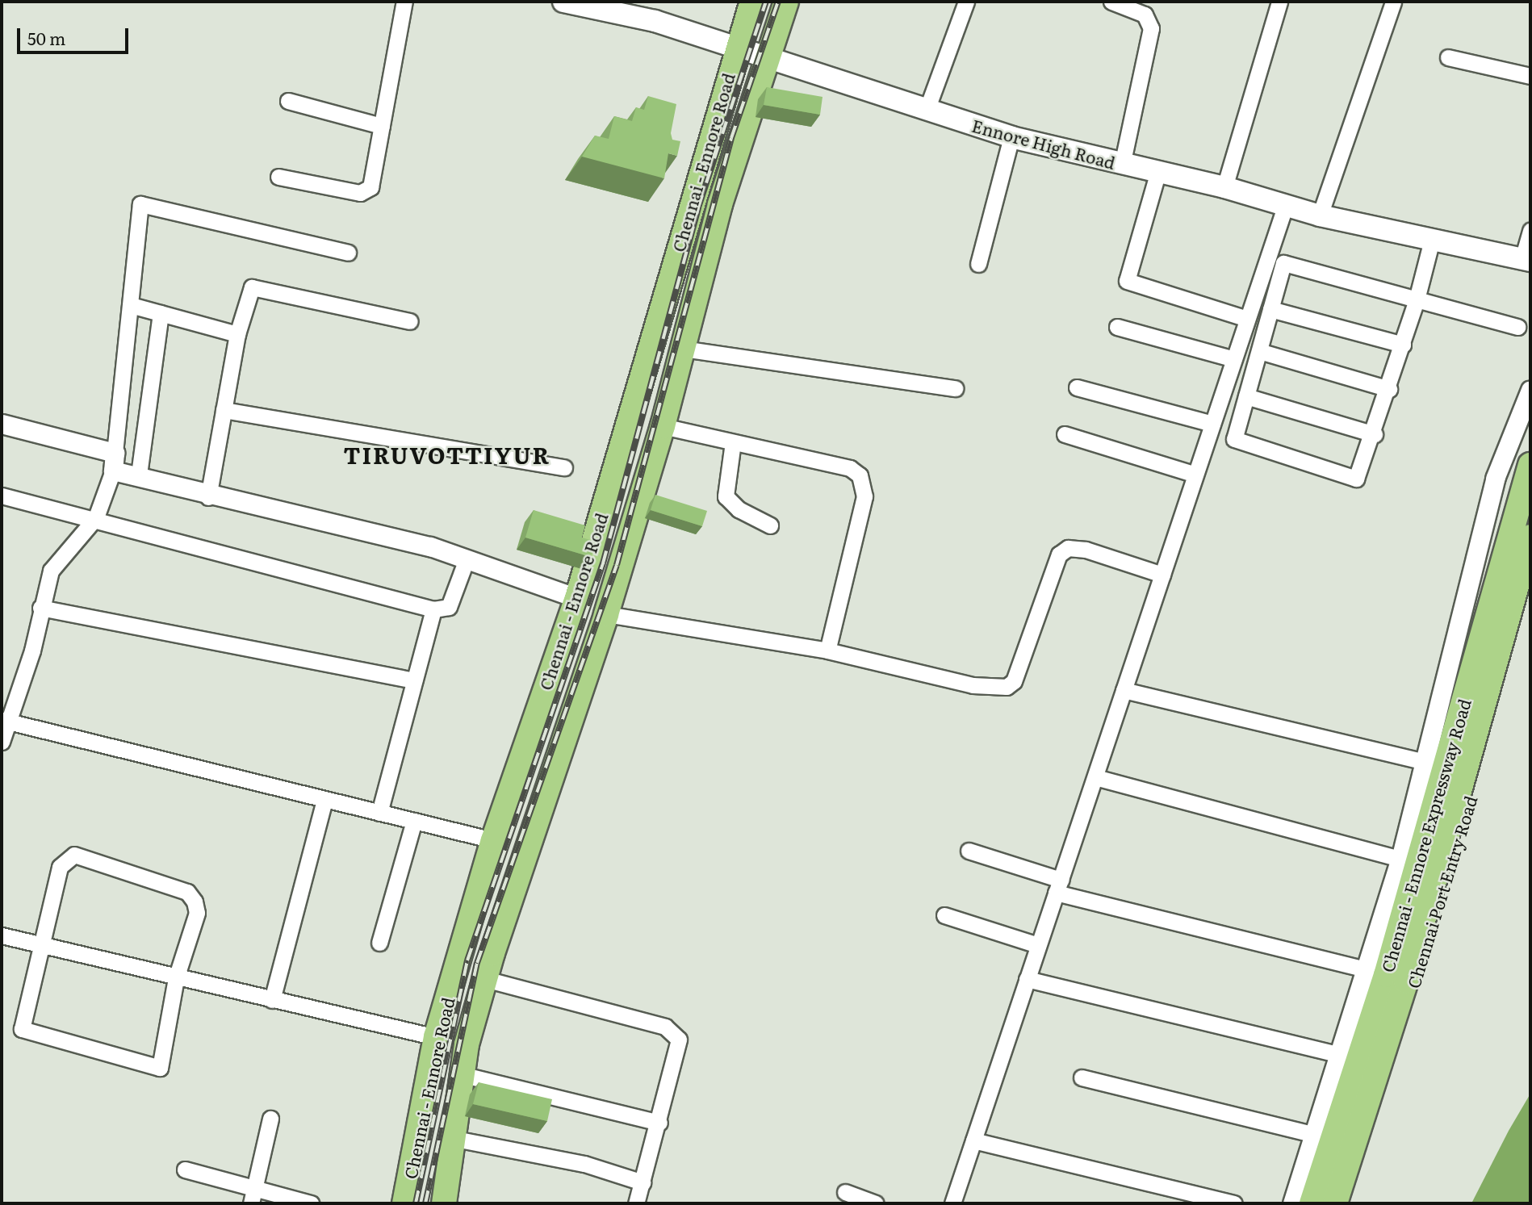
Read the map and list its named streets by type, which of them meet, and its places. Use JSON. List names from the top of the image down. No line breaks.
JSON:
{"streets":{"main road":["Ennore High Road","Chennai - Ennore Road","Chennai - Ennore Expressway Road"],"street":["Chennai Port Entry Road"]},"crossings":[["Ennore High Road","Chennai - Ennore Road"]],"districts":["TIRUVOTTIYUR"],"scale_bar":"50 m"}
